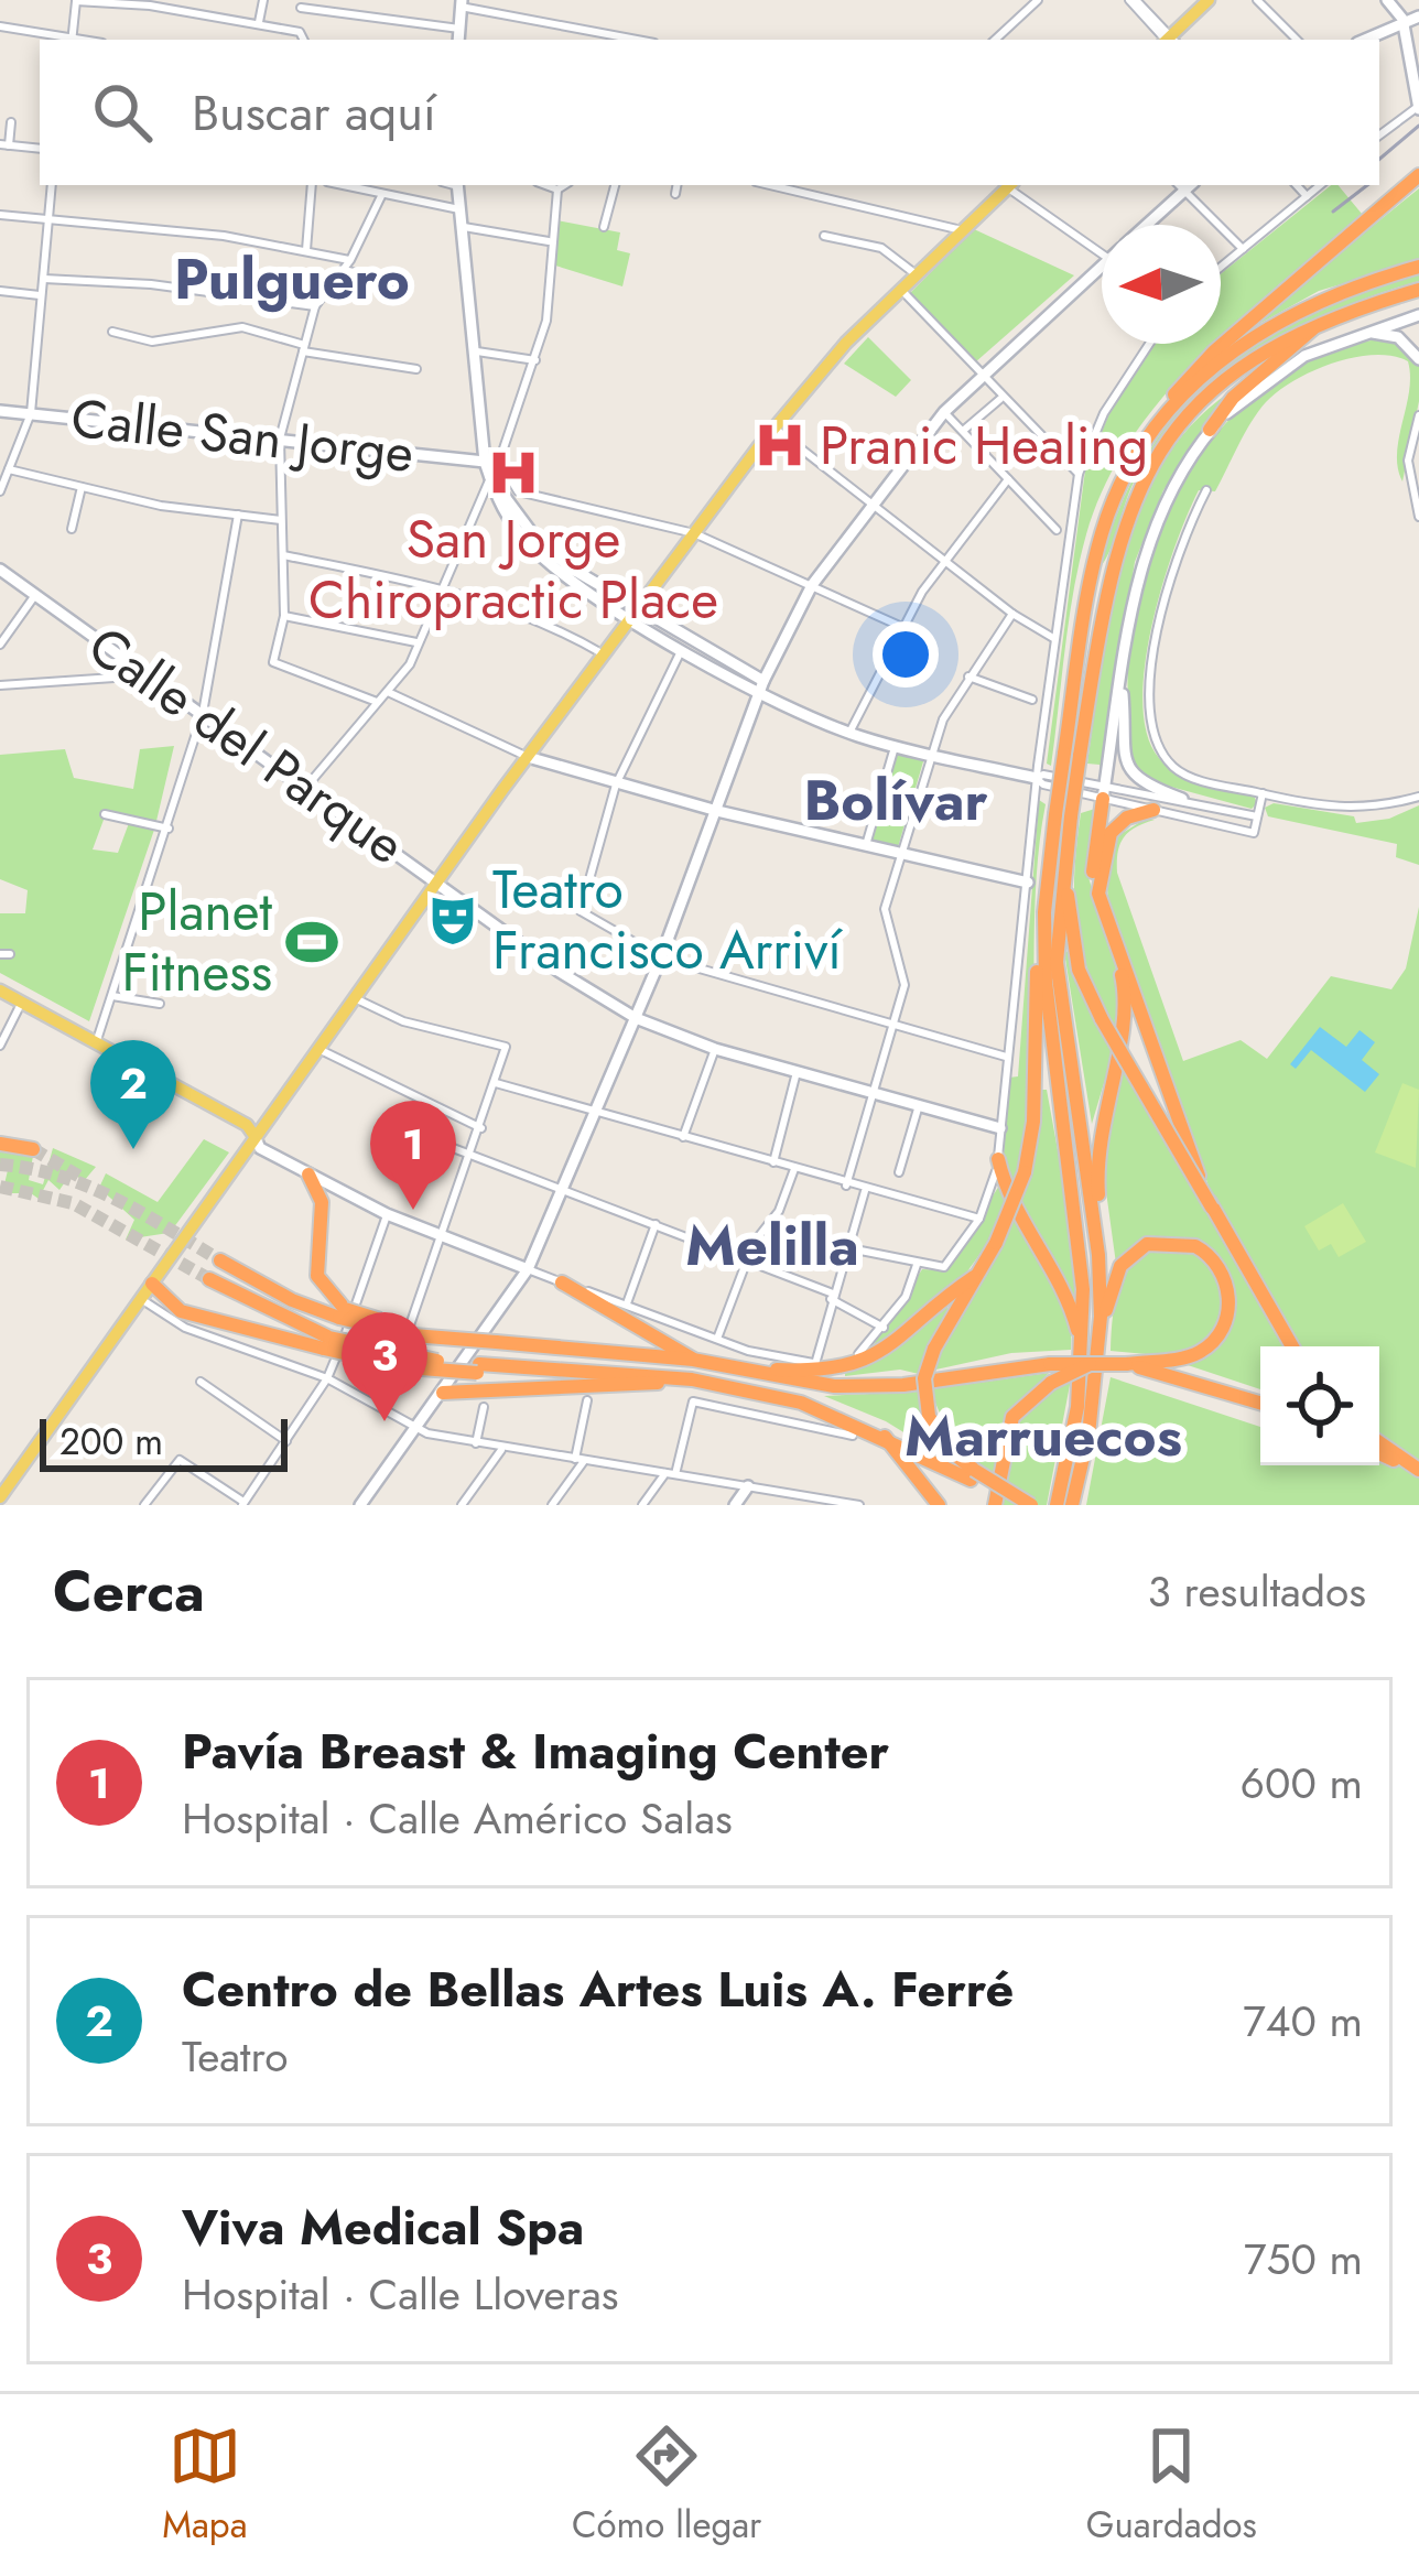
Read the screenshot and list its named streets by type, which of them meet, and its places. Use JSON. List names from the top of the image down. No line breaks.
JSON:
{"streets":{"street":["Calle San Jorge","Calle del Parque"]},"districts":["Pulguero","Bolívar","Melilla","Marruecos"],"places":{"hospital":["Pranic Healing","San Jorge Chiropractic Place"],"theatre":["Teatro Francisco Arriví"],"sports":["Planet Fitness"]},"scale_bar":"200 m","north":"left","page":{"search":"Buscar aquí","pins":["2","1","3"],"scale":"200 m","heading":["Cerca","3 resultados"],"list":[{"mark":"1","name":"Pavía Breast & Imaging Center","note":"Hospital · Calle Américo Salas","value":"600 m"},{"mark":"2","name":"Centro de Bellas Artes Luis A. Ferré","note":"Teatro","value":"740 m"},{"mark":"3","name":"Viva Medical Spa","note":"Hospital · Calle Lloveras","value":"750 m"}],"nav":["Mapa","Cómo llegar","Guardados"]}}
